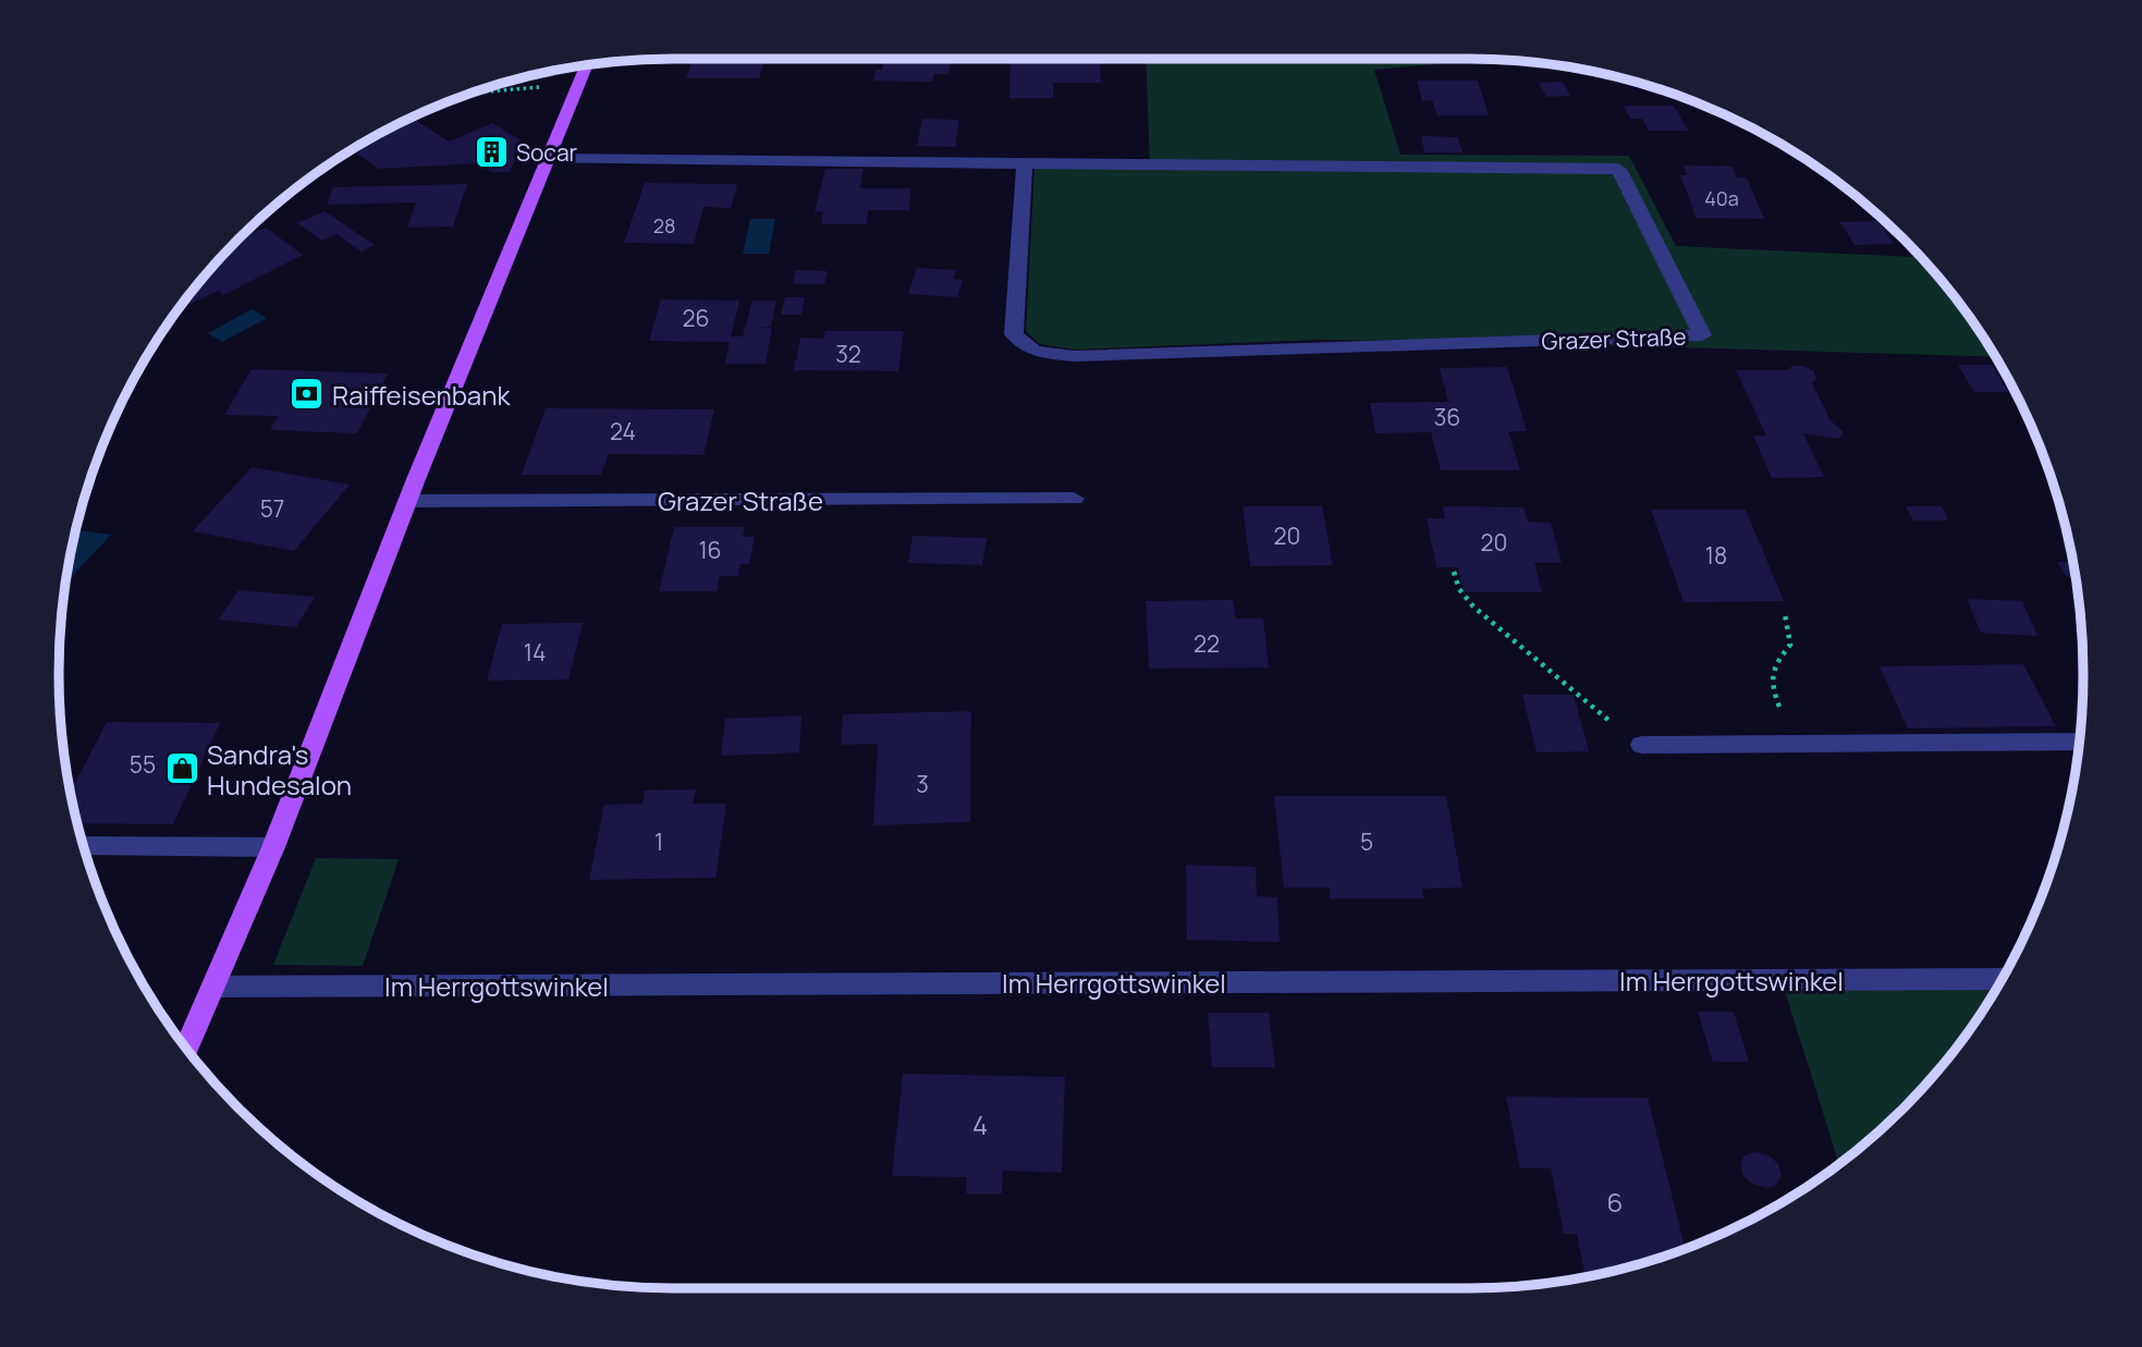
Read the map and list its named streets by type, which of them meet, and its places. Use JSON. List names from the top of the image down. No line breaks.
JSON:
{"streets":{"street":["Grazer Straße","Im Herrgottswinkel"]},"places":{"building":["Socar"],"bank":["Raiffeisenbank"],"shop":["Sandra's Hundesalon"]},"house_numbers":["40a","28","26","32","36","24","57","20","20","16","18","22","14","55","3","1","5","4","6"]}
